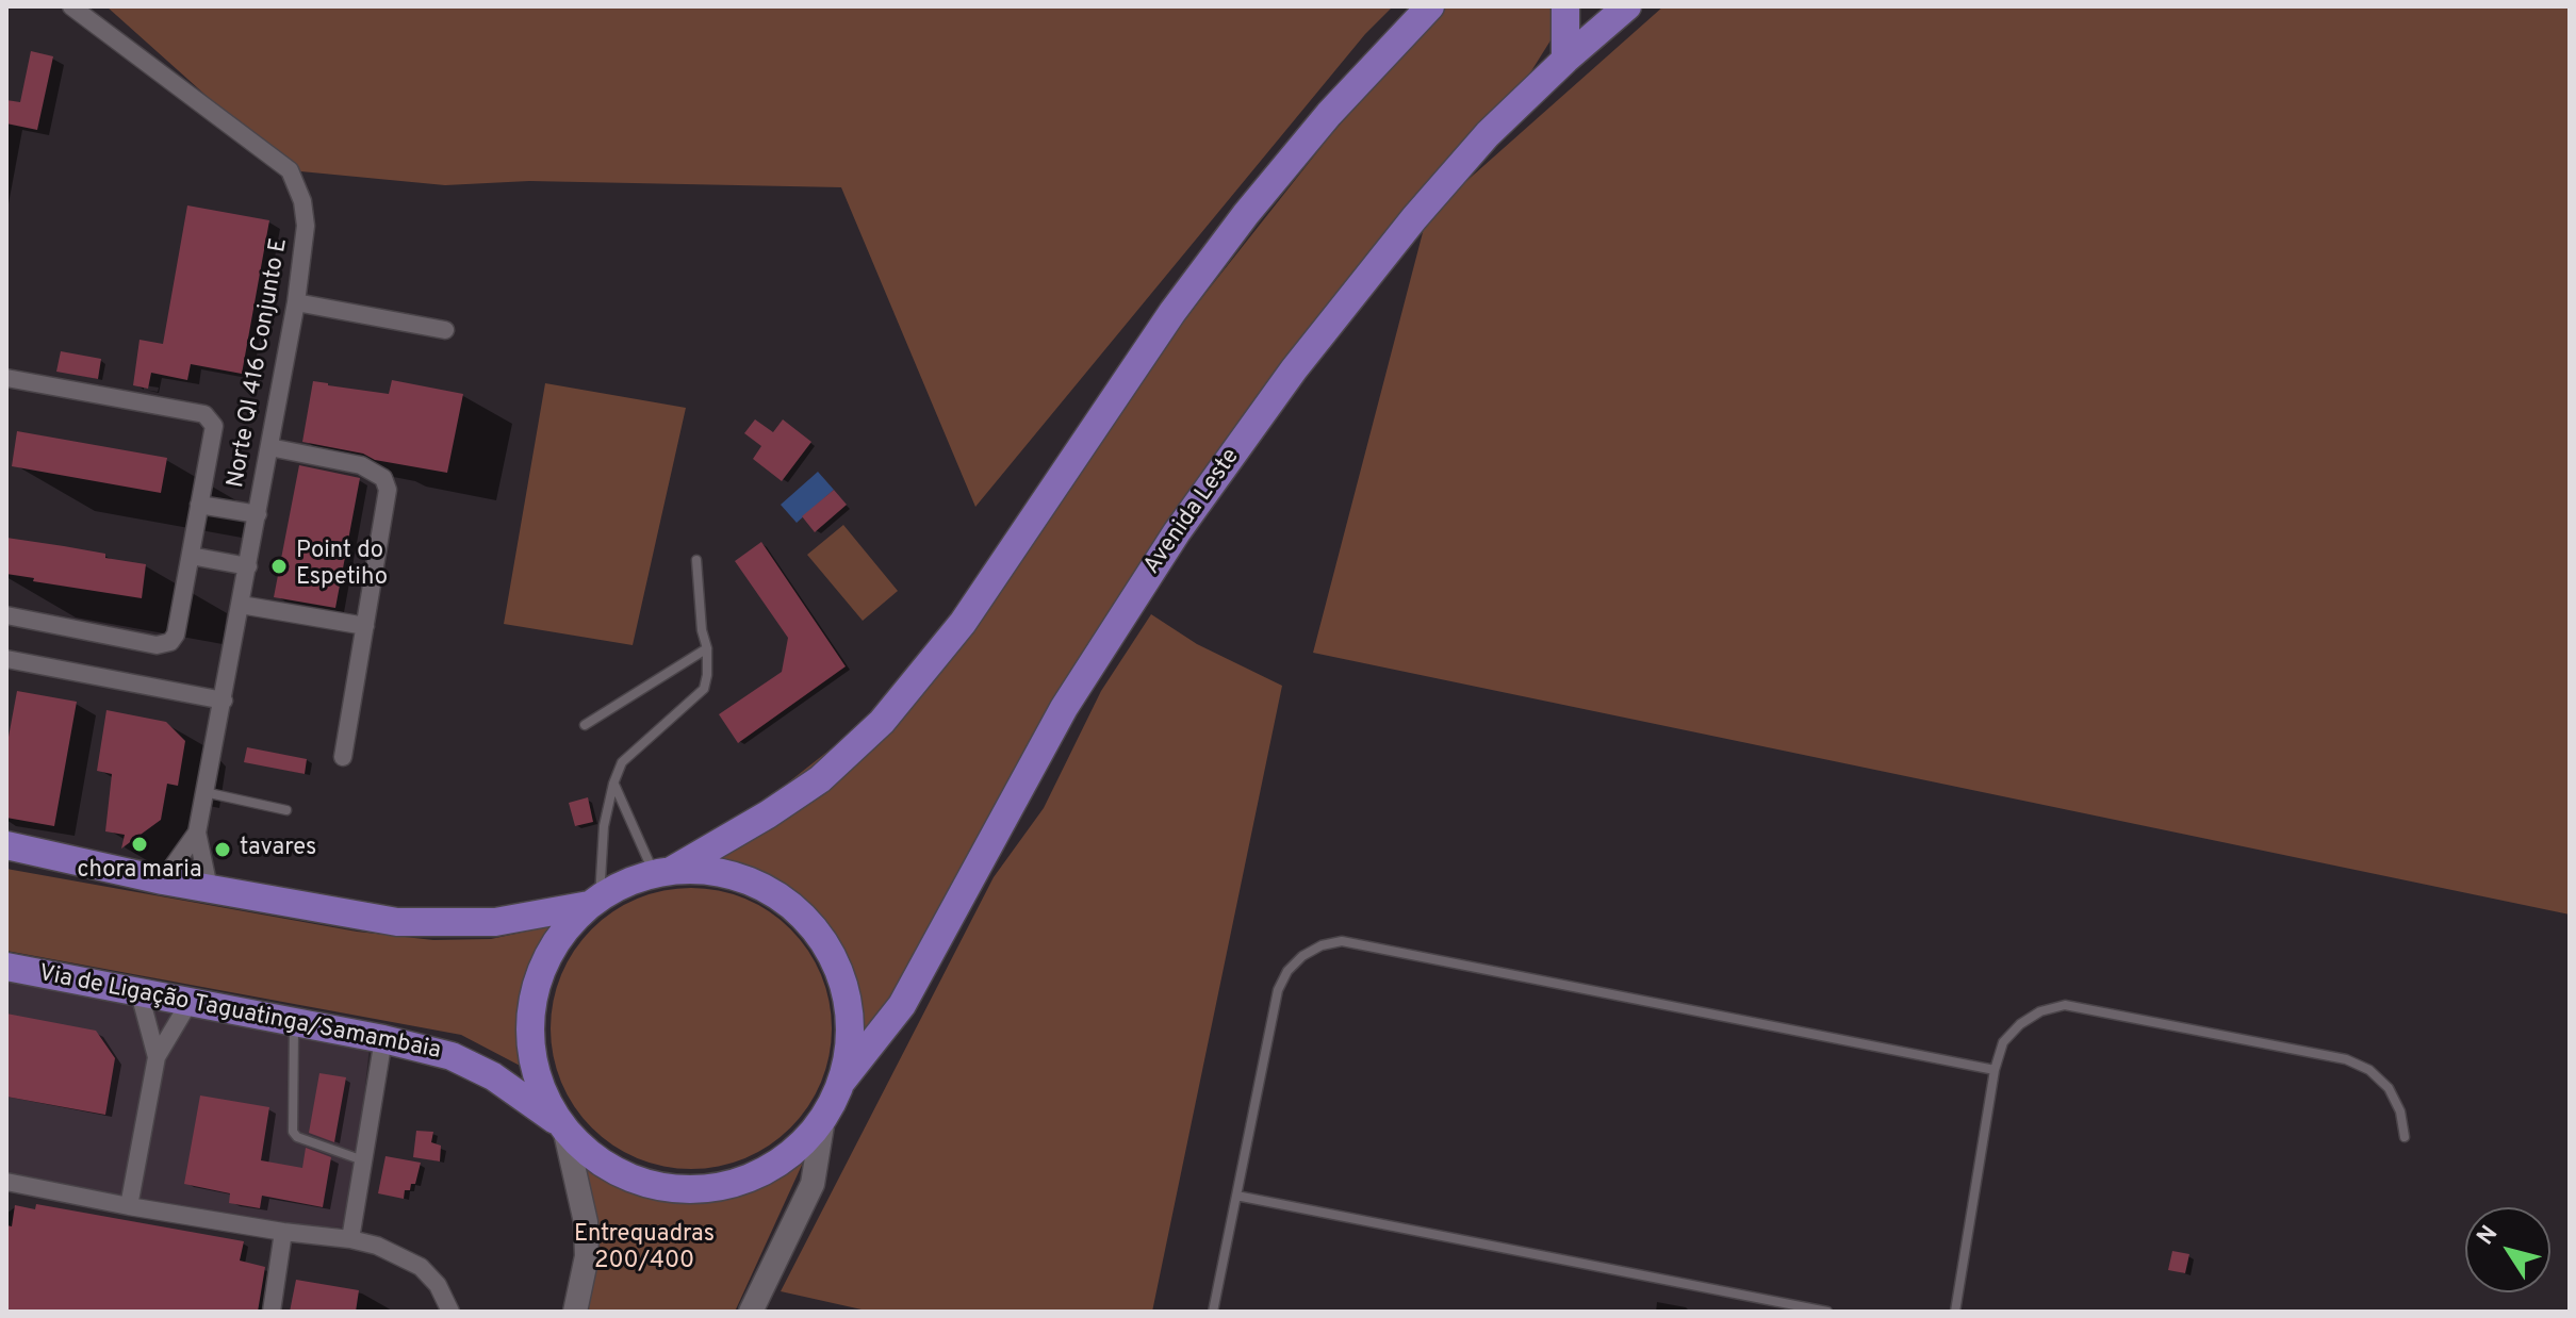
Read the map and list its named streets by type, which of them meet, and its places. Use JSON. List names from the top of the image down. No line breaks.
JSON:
{"streets":{"main road":["Avenida Leste","Via de Ligação Taguatinga/Samambaia"],"street":["Norte QI 416 Conjunto E"]},"crossings":[["Avenida Leste","Via de Ligação Taguatinga/Samambaia"]],"parks":["Entrequadras 200/400"],"places":["Point do Espetiho","chora maria","tavares"],"north":"top left"}
